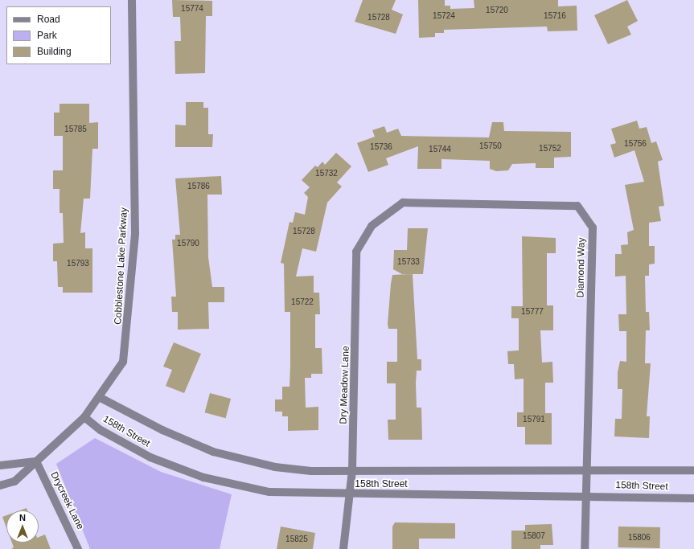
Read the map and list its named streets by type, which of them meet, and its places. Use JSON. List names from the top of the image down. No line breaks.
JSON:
{"streets":{"street":["Cobblestone Lake Parkway","Diamond Way","Dry Meadow Lane","158th Street","Drycreek Lane"]},"crossings":[["Cobblestone Lake Parkway","158th Street"],["Cobblestone Lake Parkway","Drycreek Lane"],["Diamond Way","Dry Meadow Lane"],["Diamond Way","158th Street"],["Dry Meadow Lane","158th Street"]],"house_numbers":["15774","15720","15724","15716","15728","15785","15756","15750","15736","15752","15744","15732","15786","15728","15790","15733","15793","15722","15777","15791","15807","15806","15825"],"legend":["Road","Park","Building"],"north":"top"}
